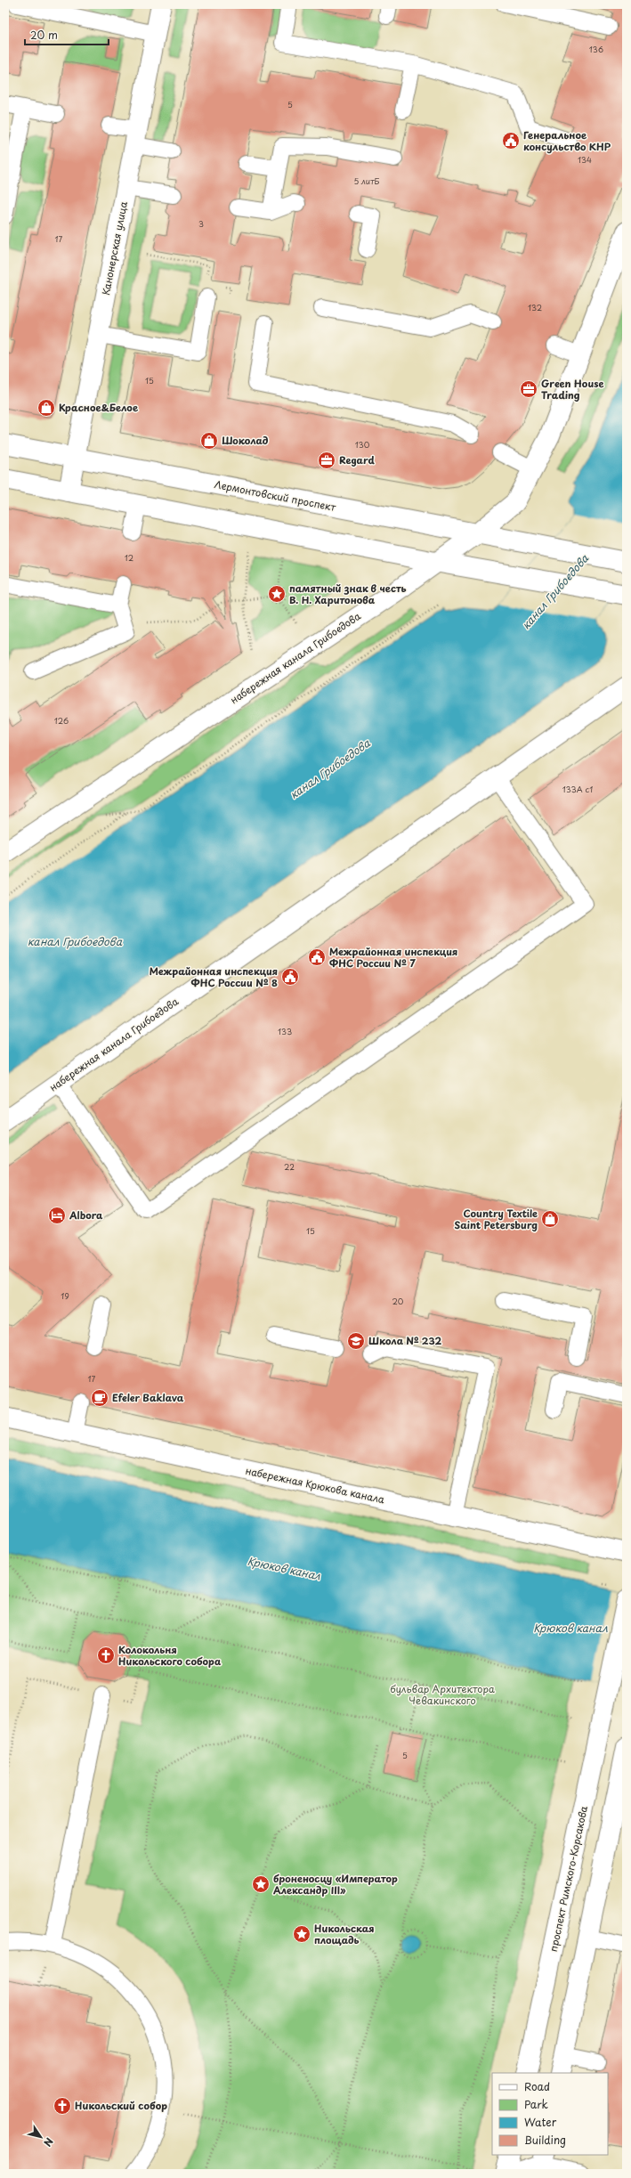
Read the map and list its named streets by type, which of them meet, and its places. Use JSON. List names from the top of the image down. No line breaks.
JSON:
{"streets":{"street":["Канонерская улица","Лермонтовский проспект","набережная канала Грибоедова","набережная Крюкова канала","проспект Римского-Корсакова"]},"crossings":[["Канонерская улица","Лермонтовский проспект"],["Лермонтовский проспект","набережная канала Грибоедова"]],"water":["канал Грибоедова","Крюков канал"],"parks":["бульвар Архитектора Чевакинского"],"places":{"public building":["Генеральное консульство КНР","Межрайонная инспекция ФНС России № 7","Межрайонная инспекция ФНС России № 8"],"office":["Green House Trading","Regard"],"shop":["Красное&Белое","Шоколад","Country Textile Saint Petersburg"],"place":["памятный знак в честь В. Н. Харитонова","броненосцу «Император Александр III»","Никольская площадь"],"hotel":["Albora"],"school or university":["Школа № 232"],"cafe":["Efeler Baklava"],"church":["Колокольня Никольского собора","Никольский собор"]},"house_numbers":["136","5","134","5 литБ","3","17","132","15","130","12","126","133А с1","133","22","15","19","20","17","5"],"legend":["Road","Park","Water","Building"],"scale_bar":"20 m","north":"bottom right"}
